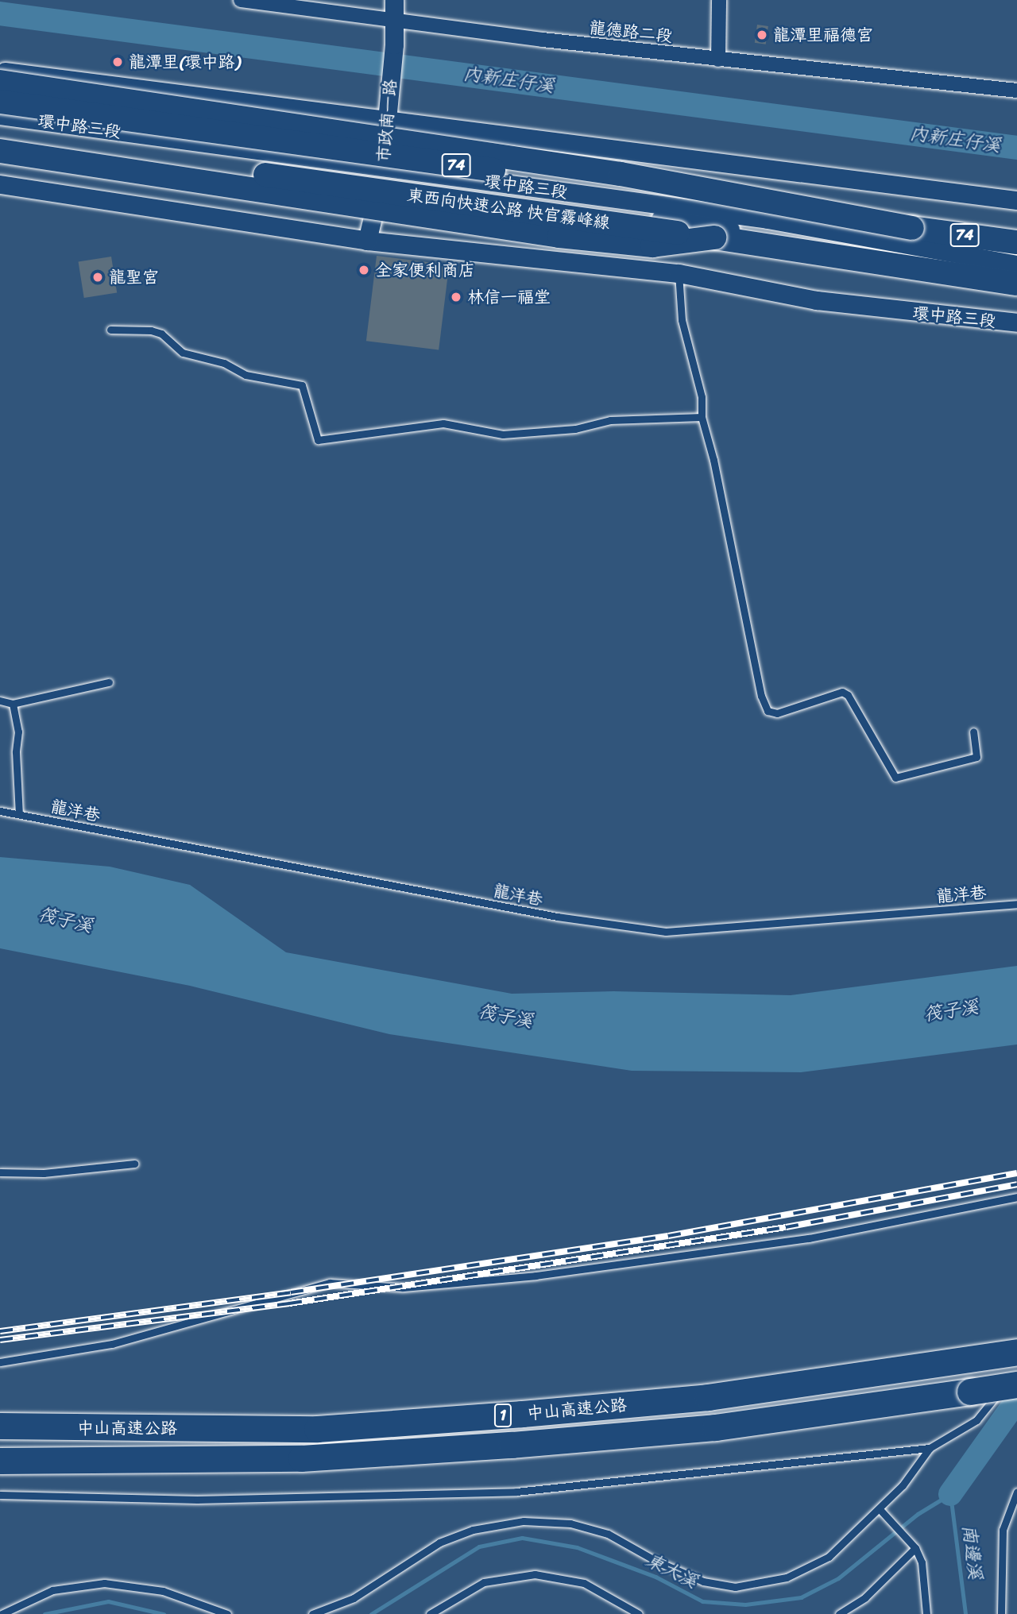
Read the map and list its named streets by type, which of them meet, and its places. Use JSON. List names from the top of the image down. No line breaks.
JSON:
{"streets":{"highway":["74","東西向快速公路 快官霧峰線","中山高速公路","1"],"street":["龍德路二段","市政南一路","環中路三段"],"lane":["龍洋巷"]},"crossings":[["龍德路二段","市政南一路"],["市政南一路","環中路三段"]],"water":["內新庄仔溪","筏子溪","南邊溪","東大溪"],"places":["龍潭里福德宮","龍潭里(環中路)","全家便利商店","龍聖宮","林信一福堂"]}
